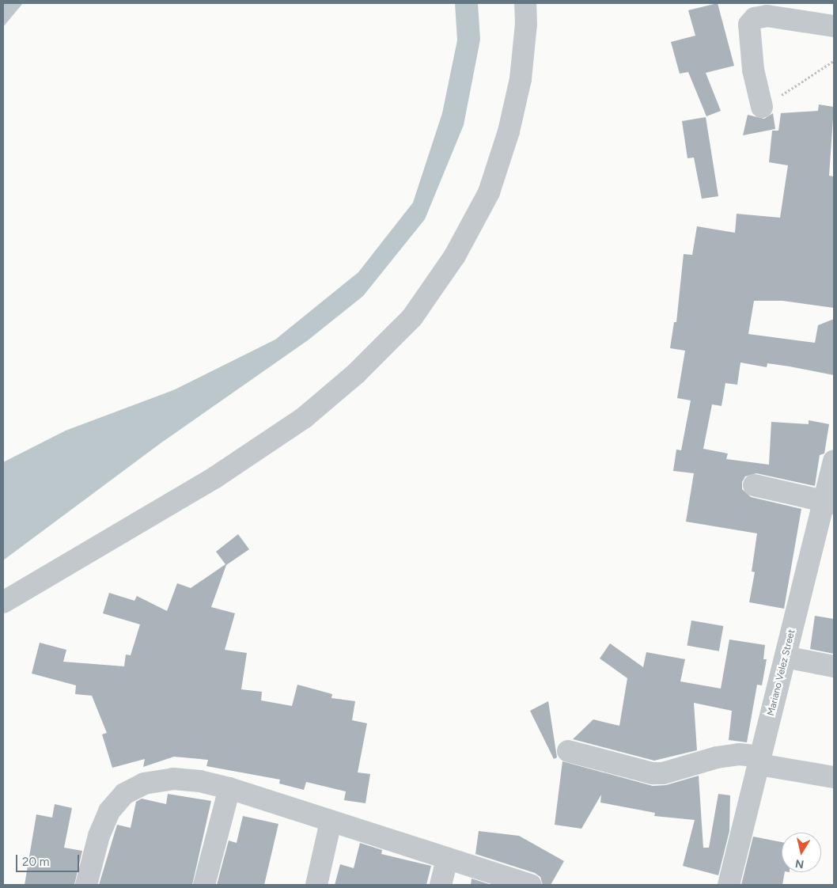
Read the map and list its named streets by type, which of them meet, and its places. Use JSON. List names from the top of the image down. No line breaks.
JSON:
{"streets":{"street":["Mariano Velez Street"]},"scale_bar":"20 m","north":"bottom"}
